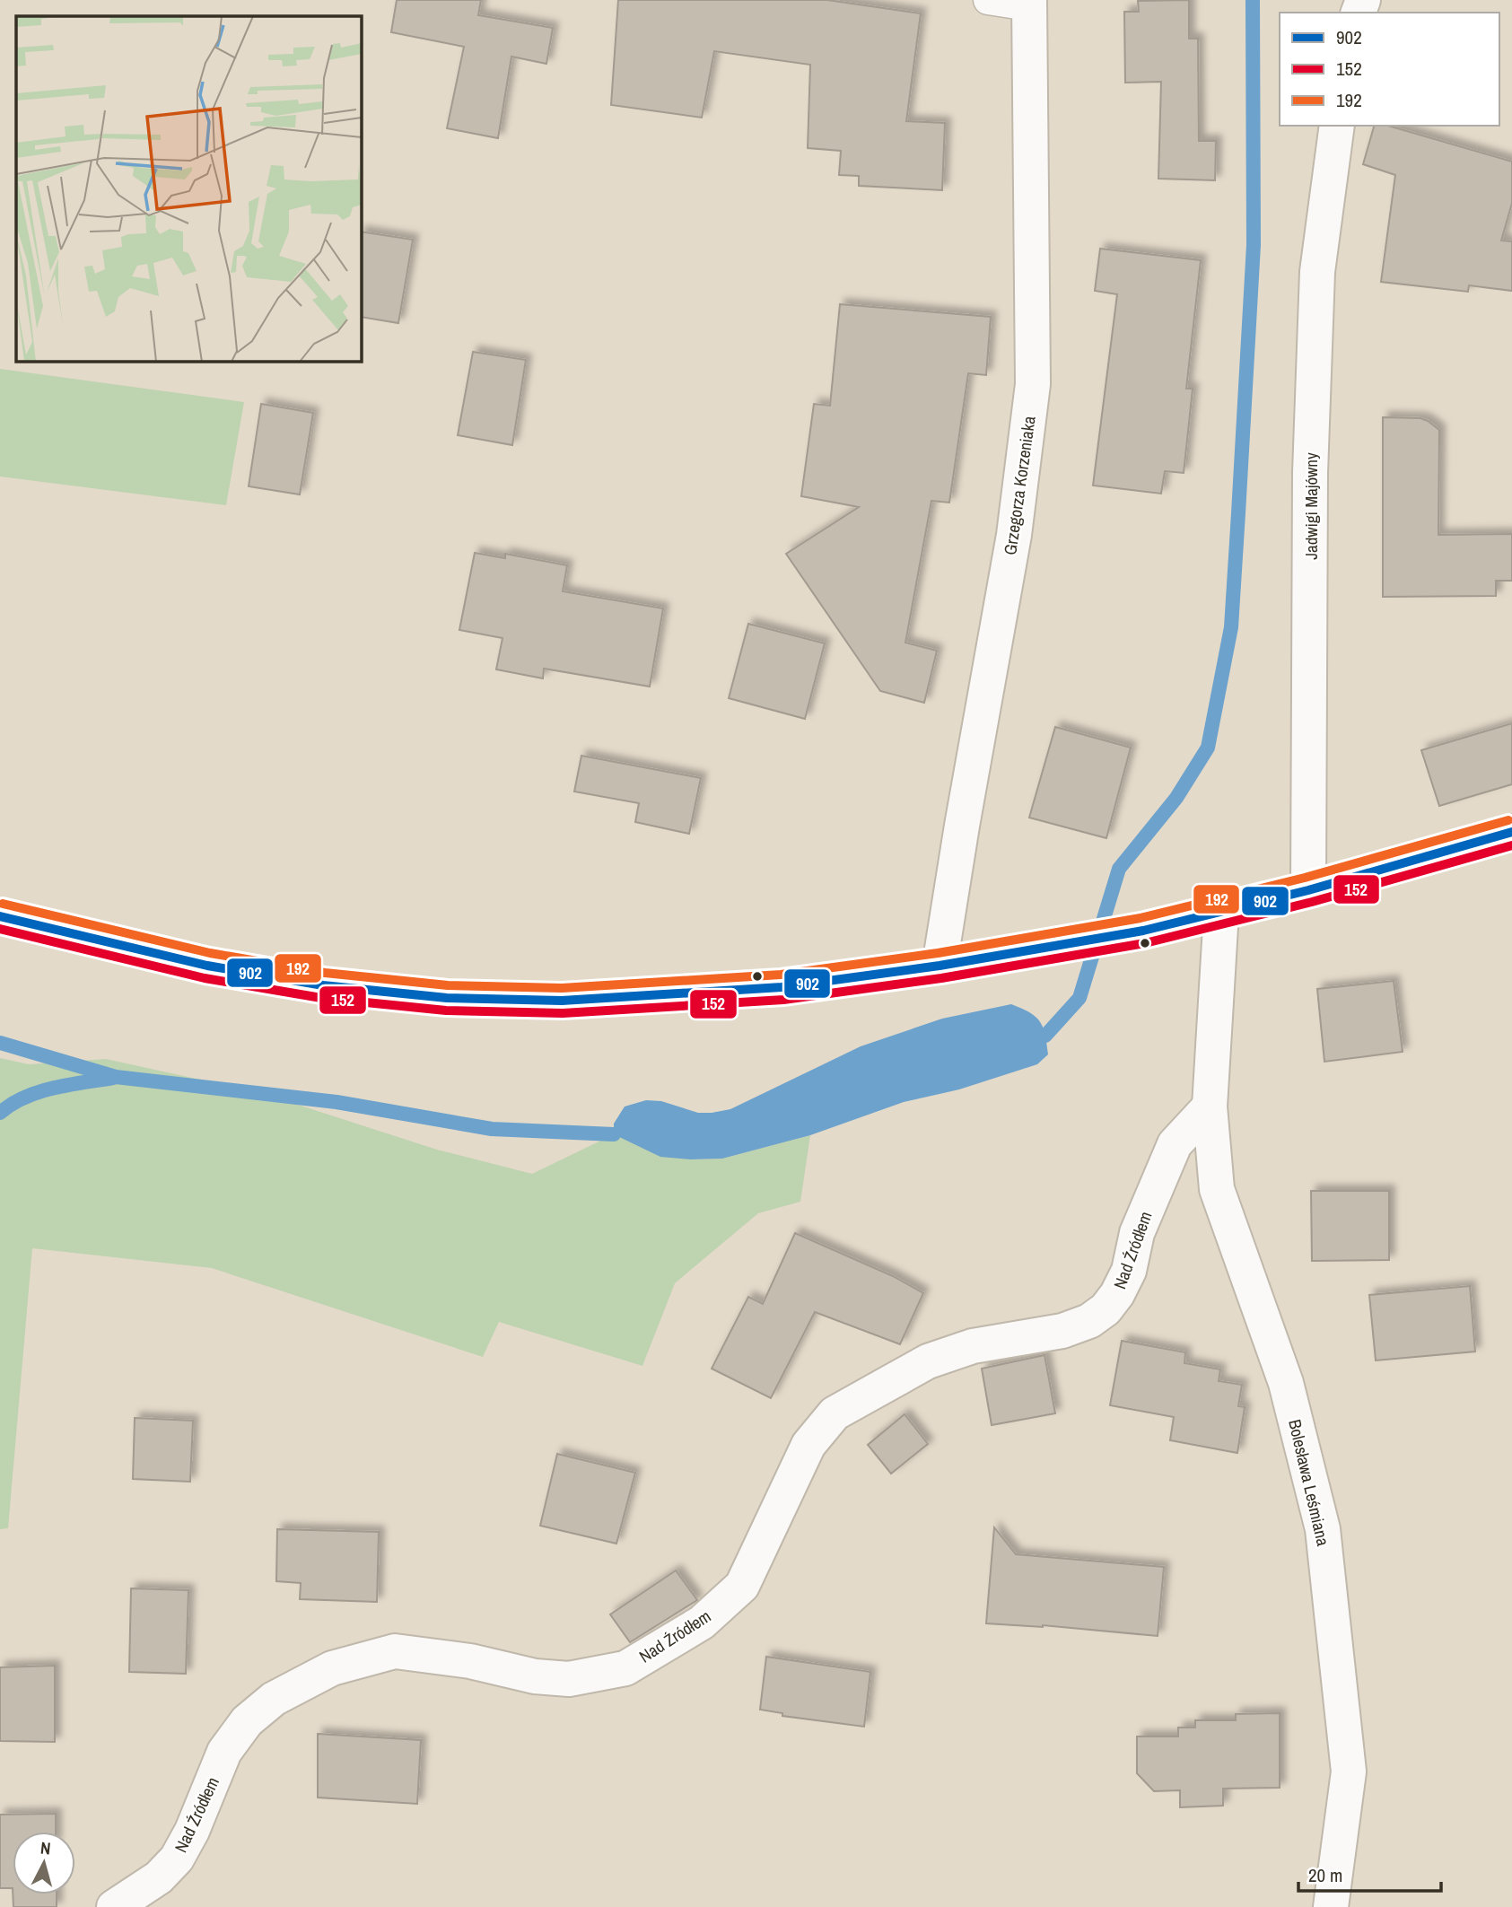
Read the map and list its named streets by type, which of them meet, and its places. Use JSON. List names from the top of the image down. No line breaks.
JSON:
{"streets":{"street":["Grzegorza Korzeniaka","Jadwigi Majówny","Nad Źródłem","Bolesława Leśmiana"]},"crossings":[["Nad Źródłem","Bolesława Leśmiana"]],"lines":["transit line 192","transit line 902","transit line 152"],"legend":["902","152","192"],"scale_bar":"20 m","north":"top"}
